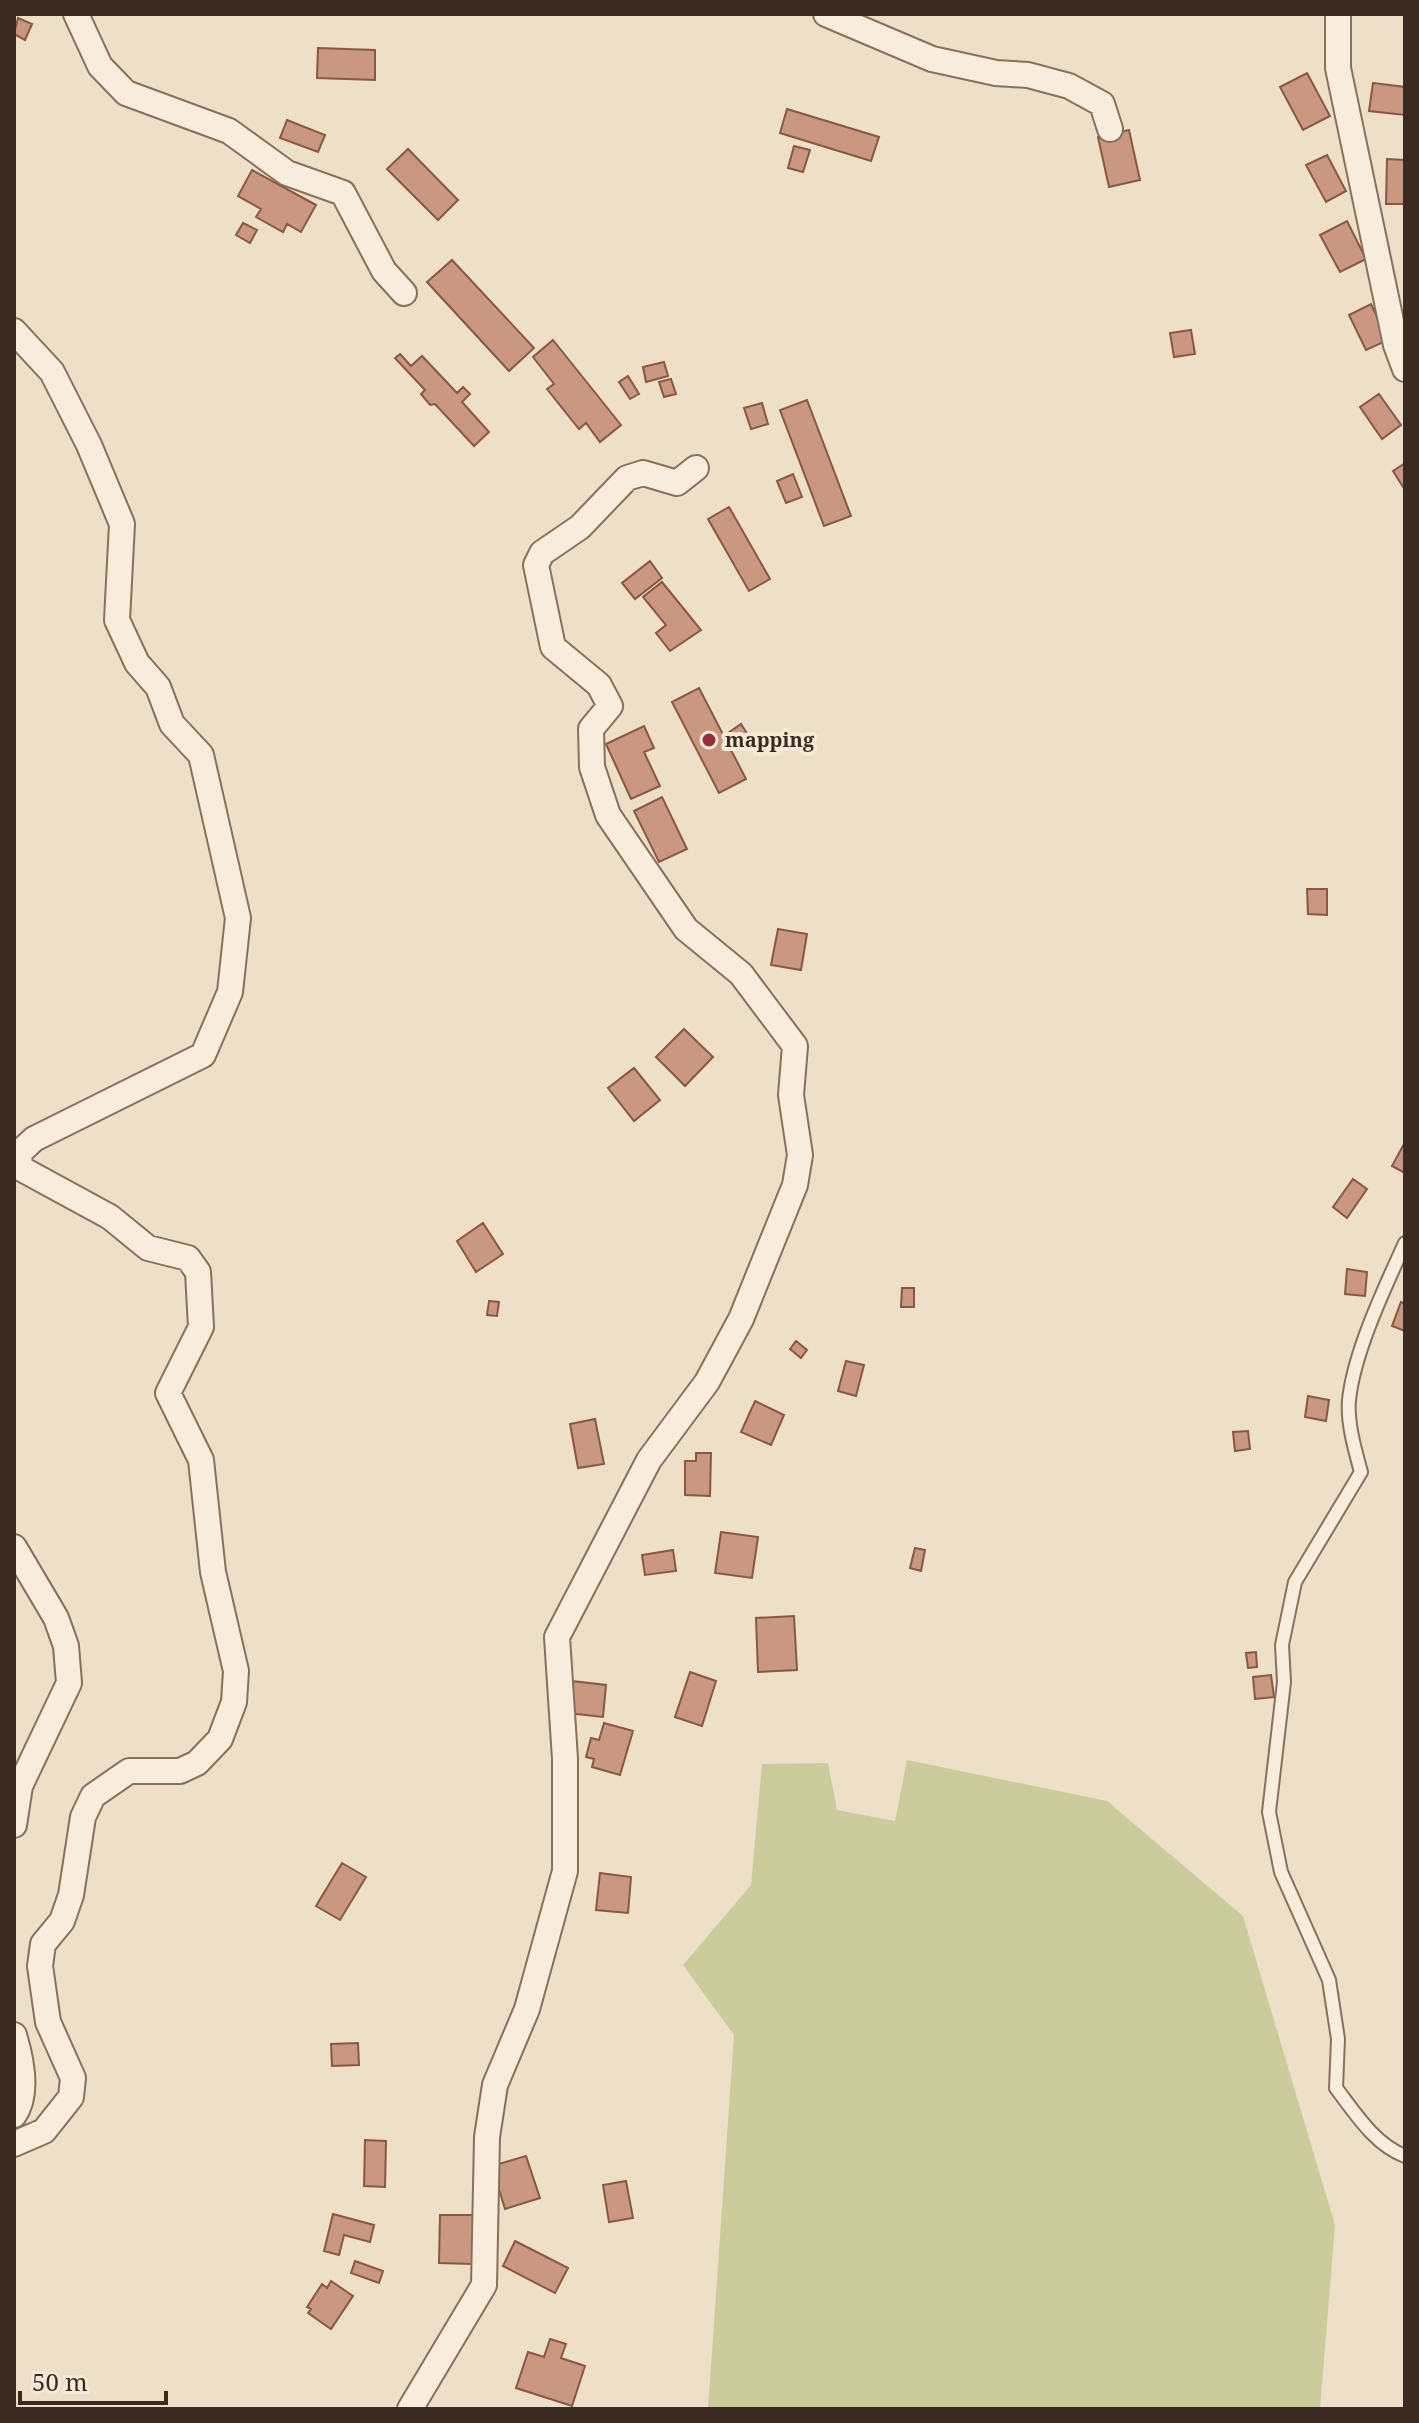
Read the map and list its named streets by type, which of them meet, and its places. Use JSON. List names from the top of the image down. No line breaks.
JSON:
{"places":["mapping"],"scale_bar":"50 m"}
